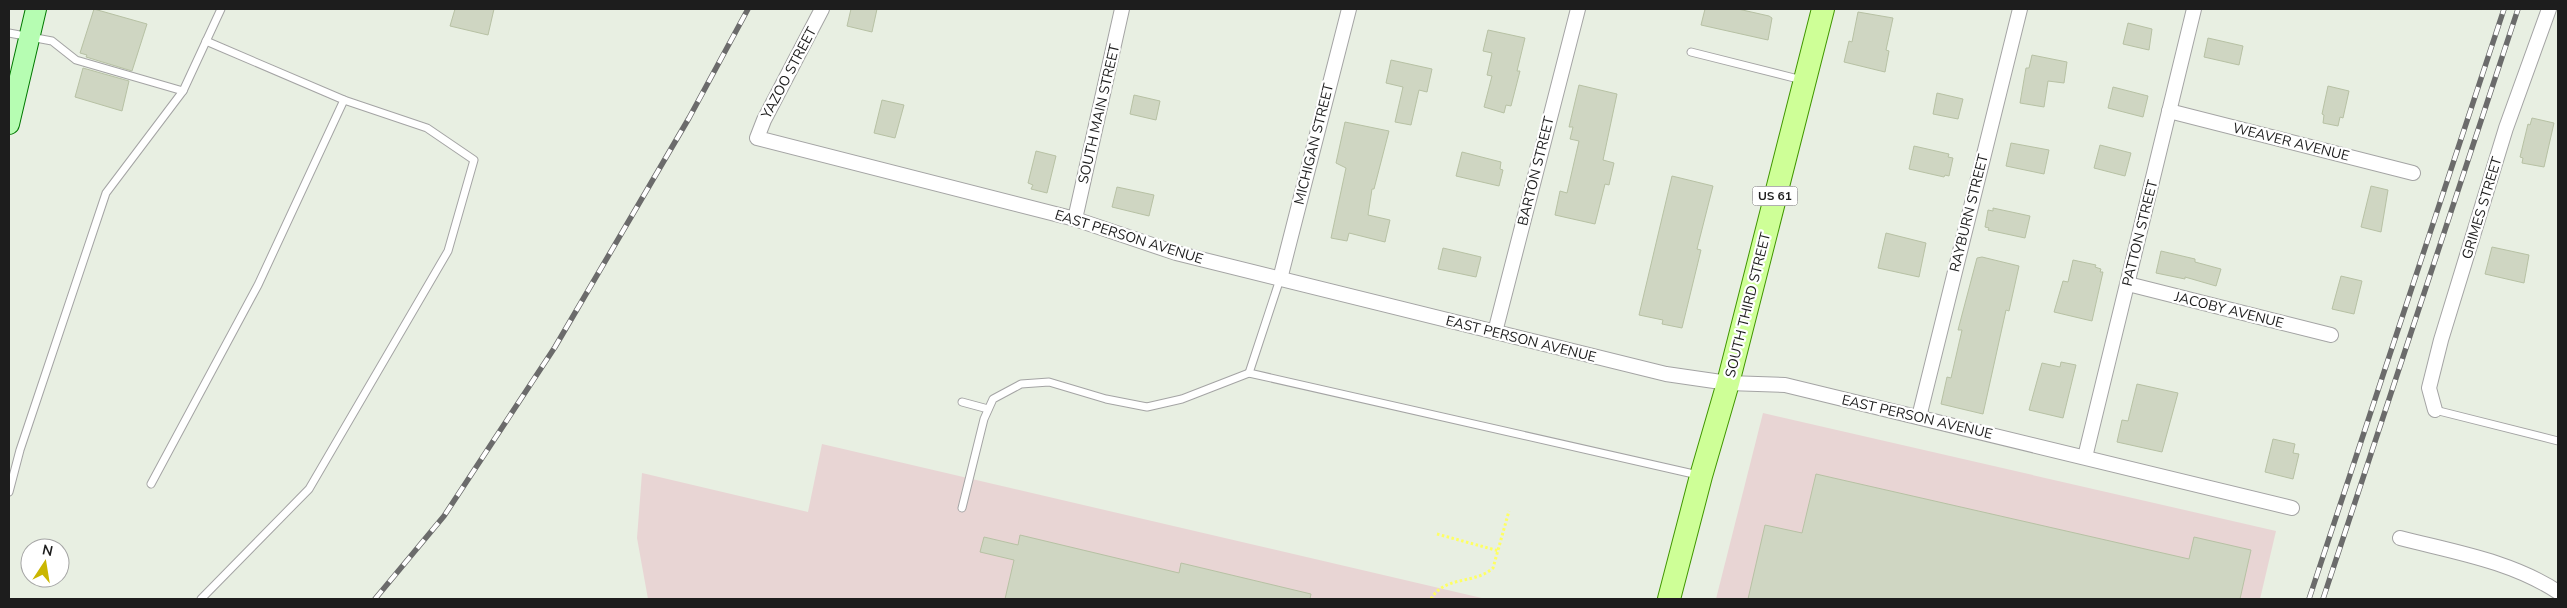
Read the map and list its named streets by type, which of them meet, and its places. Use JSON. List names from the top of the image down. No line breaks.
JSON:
{"streets":{"main road":["US 61","SOUTH THIRD STREET"],"street":["YAZOO STREET","SOUTH MAIN STREET","WEAVER AVENUE","MICHIGAN STREET","BARTON STREET","GRIMES STREET","RAYBURN STREET","PATTON STREET","EAST PERSON AVENUE","JACOBY AVENUE"]},"crossings":[["YAZOO STREET","EAST PERSON AVENUE"],["SOUTH MAIN STREET","EAST PERSON AVENUE"],["WEAVER AVENUE","PATTON STREET"],["MICHIGAN STREET","EAST PERSON AVENUE"],["BARTON STREET","EAST PERSON AVENUE"],["RAYBURN STREET","EAST PERSON AVENUE"],["PATTON STREET","EAST PERSON AVENUE"],["PATTON STREET","JACOBY AVENUE"],["EAST PERSON AVENUE","SOUTH THIRD STREET"]],"north":"top"}
